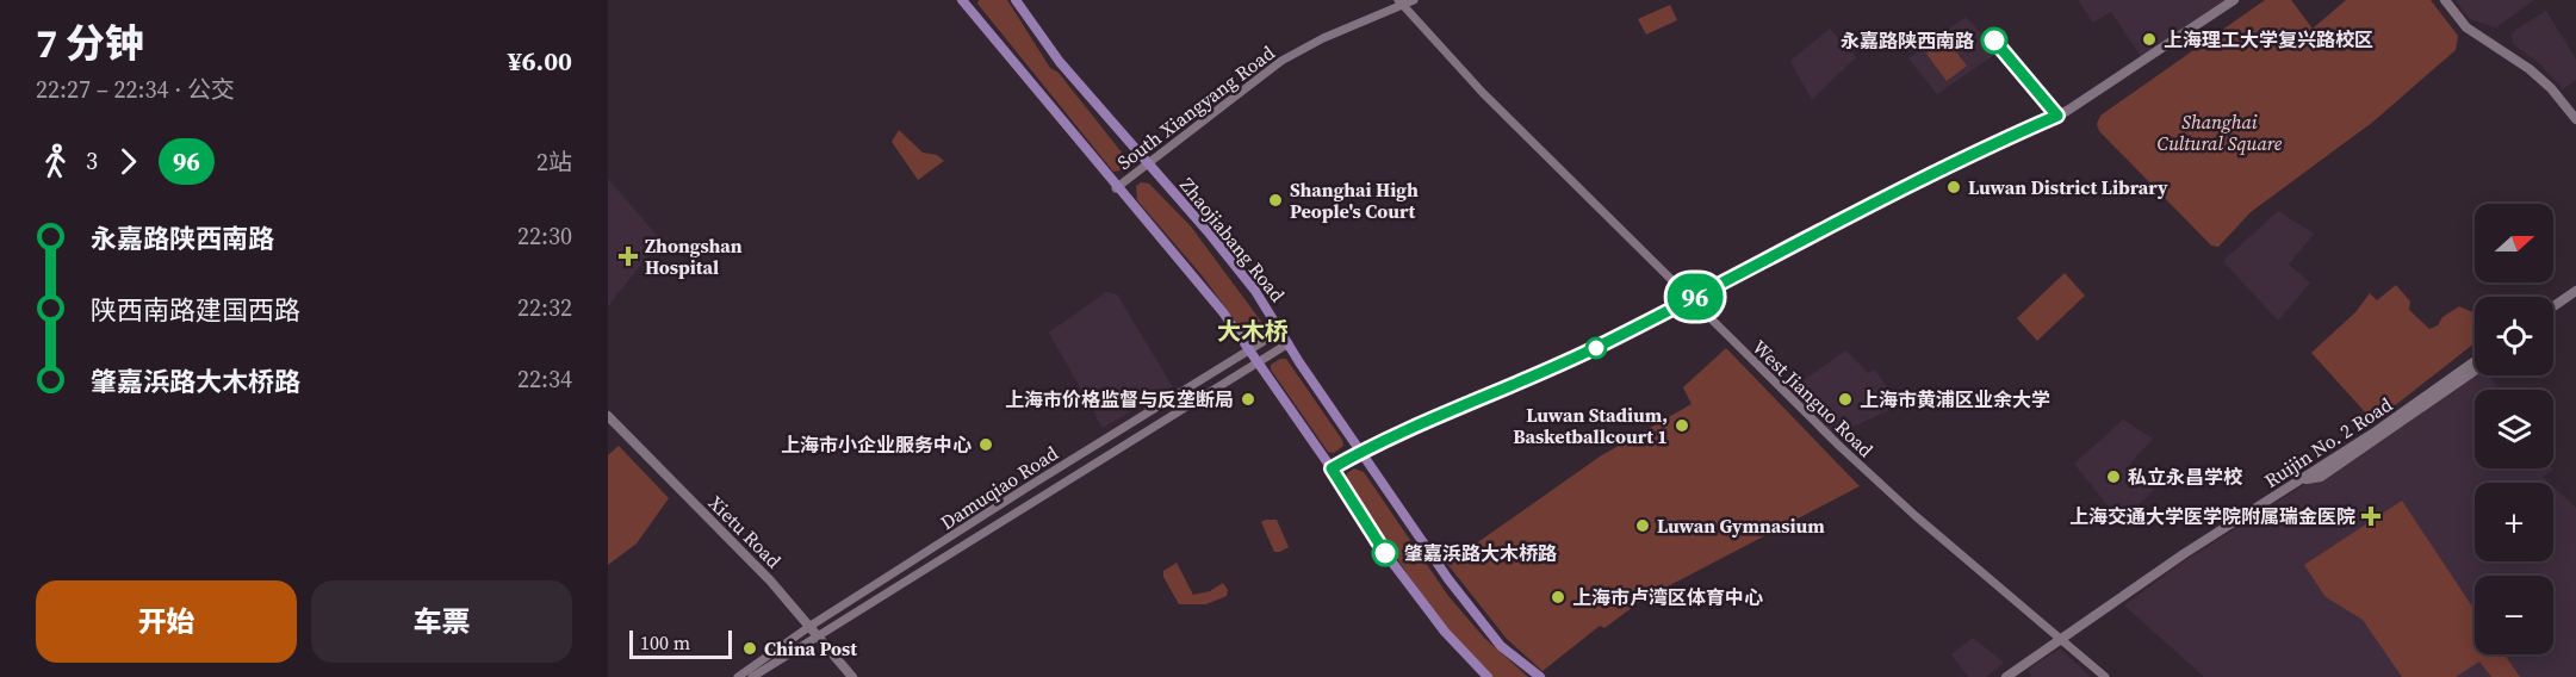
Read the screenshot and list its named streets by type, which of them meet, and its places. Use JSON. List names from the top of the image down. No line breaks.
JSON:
{"streets":{"main road":["Zhaojiabang Road","Ruijin No. 2 Road","Xietu Road"],"street":["South Xiangyang Road","West Jianguo Road","Damuqiao Road"]},"crossings":[["South Xiangyang Road","Zhaojiabang Road"],["South Xiangyang Road","West Jianguo Road"],["Zhaojiabang Road","Damuqiao Road"],["West Jianguo Road","Ruijin No. 2 Road"],["Damuqiao Road","Xietu Road"]],"districts":["大木桥"],"parks":["Shanghai Cultural Square"],"places":{"other":["上海理工大学复兴路校区","永嘉路陕西南路","Luwan District Library","Shanghai High People's Court","上海市价格监督与反垄断局","上海市黄浦区业余大学","Luwan Stadium, Basketballcourt 1","上海市小企业服务中心","私立永昌学校","Luwan Gymnasium","肇嘉浜路大木桥路","上海市卢湾区体育中心","China Post"],"health":["Zhongshan Hospital","上海交通大学医学院附属瑞金医院"]},"lines":["bus line 96"],"scale_bar":"100 m","north":"right","page":{"heading":["7 分钟","22:27 – 22:34 · 公交","¥6.00"],"on_map":"96","legs":["3","96","2站"],"list":[{"name":"永嘉路陕西南路","value":"22:30"},{"name":"陕西南路建国西路","value":"22:32"},{"name":"肇嘉浜路大木桥路","value":"22:34"}],"map_buttons":["+","−"],"buttons":["开始","车票"],"scale":"100 m"}}
